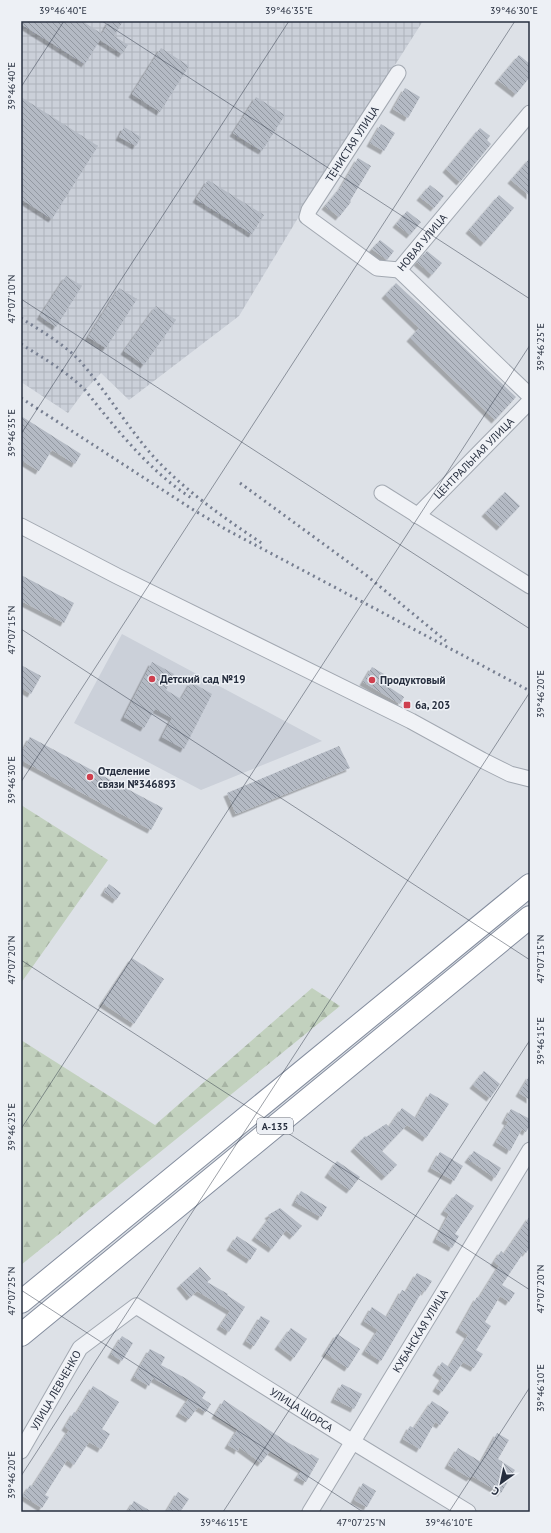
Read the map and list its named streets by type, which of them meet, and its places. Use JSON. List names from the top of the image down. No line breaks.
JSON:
{"streets":{"highway":["А-135"],"street":["ТЕНИСТАЯ УЛИЦА","НОВАЯ УЛИЦА","ЦЕНТРАЛЬНАЯ УЛИЦА","КУБАНСКАЯ УЛИЦА","УЛИЦА ЛЕВЧЕНКО","УЛИЦА ЩОРСА"]},"crossings":[["ТЕНИСТАЯ УЛИЦА","НОВАЯ УЛИЦА"],["КУБАНСКАЯ УЛИЦА","УЛИЦА ЩОРСА"],["УЛИЦА ЛЕВЧЕНКО","УЛИЦА ЩОРСА"]],"places":{"other":["Детский сад №19","Продуктовый","Отделение связи №346893"],"transit":["6a, 203"]},"north":"bottom left","coordinates":["39°46'40\"E","39°46'35\"E","39°46'30\"E","47°07'10\"N","39°46'25\"E","47°07'15\"N","39°46'20\"E","47°07'20\"N","39°46'15\"E","47°07'25\"N","39°46'10\"E"]}
